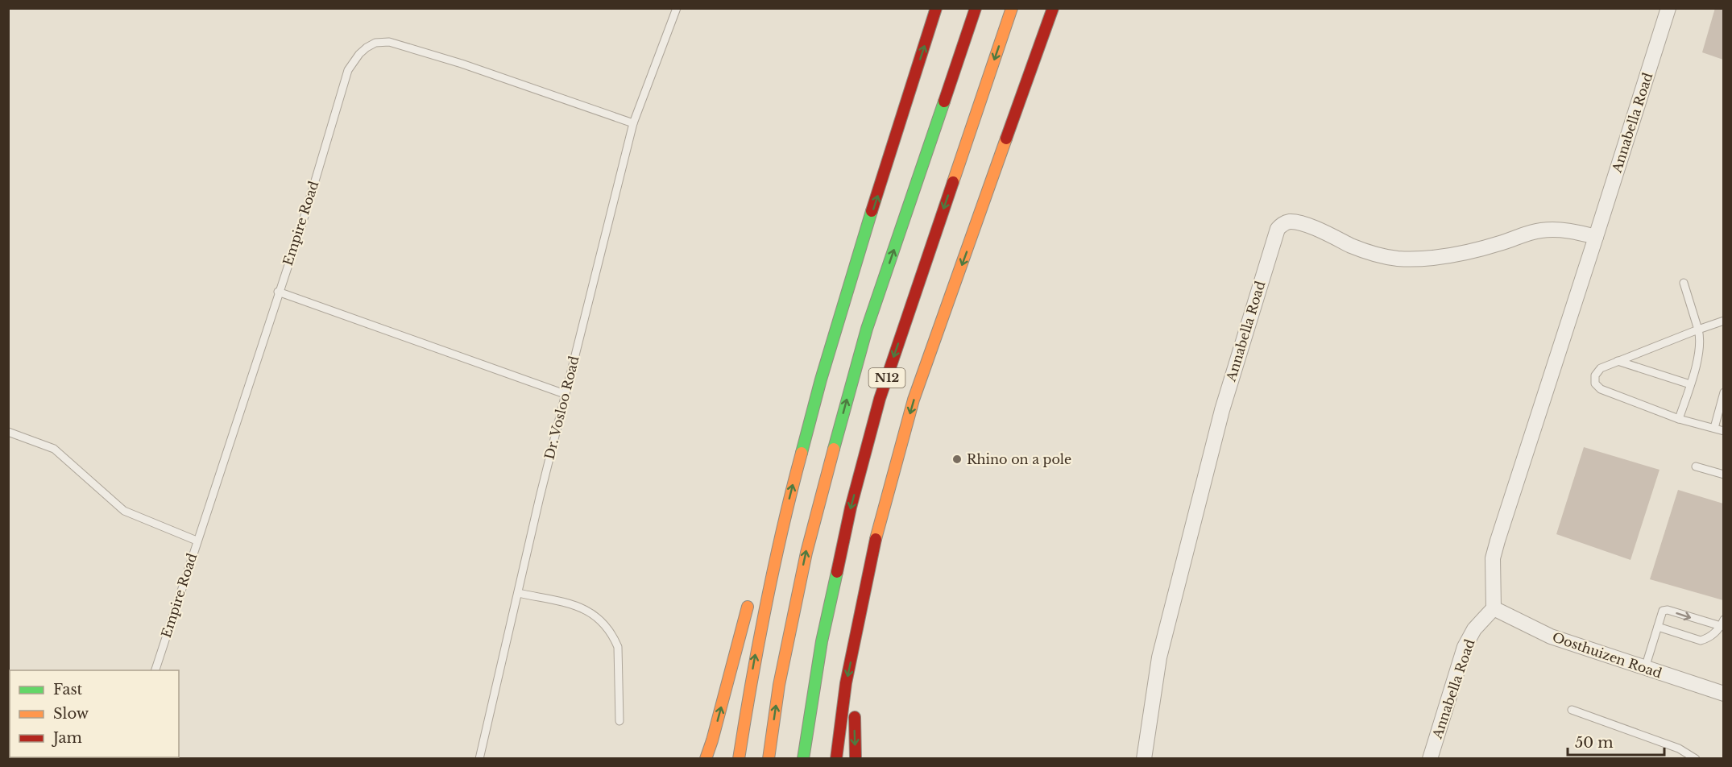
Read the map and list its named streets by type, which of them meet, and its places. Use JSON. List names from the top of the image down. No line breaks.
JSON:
{"streets":{"highway":["N12"],"street":["Annabella Road","Oosthuizen Road"],"lane":["Empire Road","Dr. Vosloo Road"]},"crossings":[["Annabella Road","Oosthuizen Road"],["Empire Road","Dr. Vosloo Road"]],"places":["Rhino on a pole"],"legend":["Fast","Slow","Jam"],"scale_bar":"50 m"}
